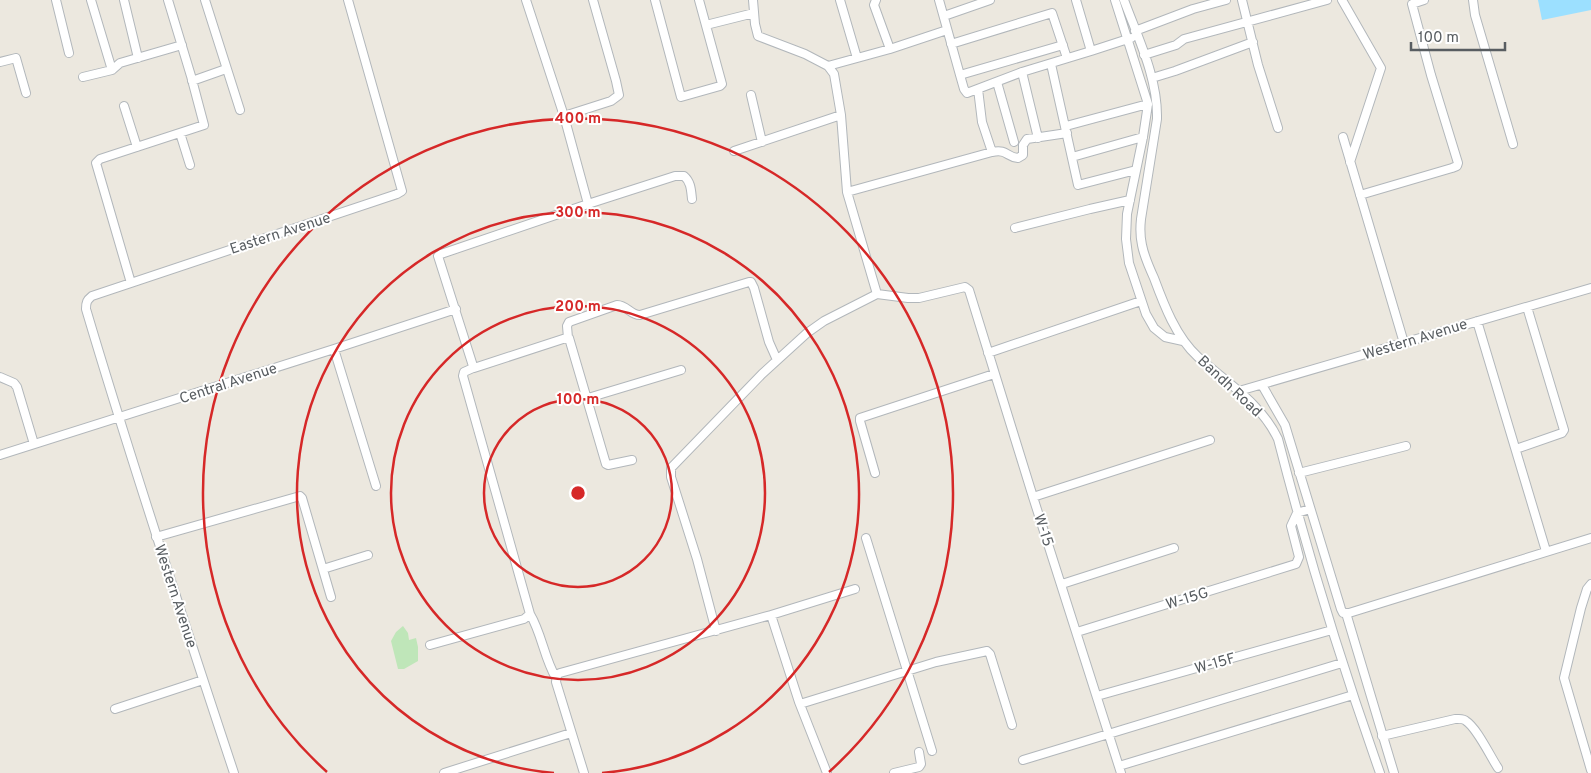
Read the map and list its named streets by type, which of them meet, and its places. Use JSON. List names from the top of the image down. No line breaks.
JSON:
{"streets":{"street":["Eastern Avenue","Western Avenue","Central Avenue","Bandh Road","W-15","W-15G","W-15F"]},"crossings":[["Eastern Avenue","Western Avenue"],["Eastern Avenue","Central Avenue"],["Western Avenue","Central Avenue"],["Western Avenue","Bandh Road"],["Bandh Road","W-15G"],["Bandh Road","W-15F"],["W-15","W-15G"],["W-15","W-15F"]],"scale_bar":"100 m","rings":["400 m","300 m","200 m","100 m"]}
